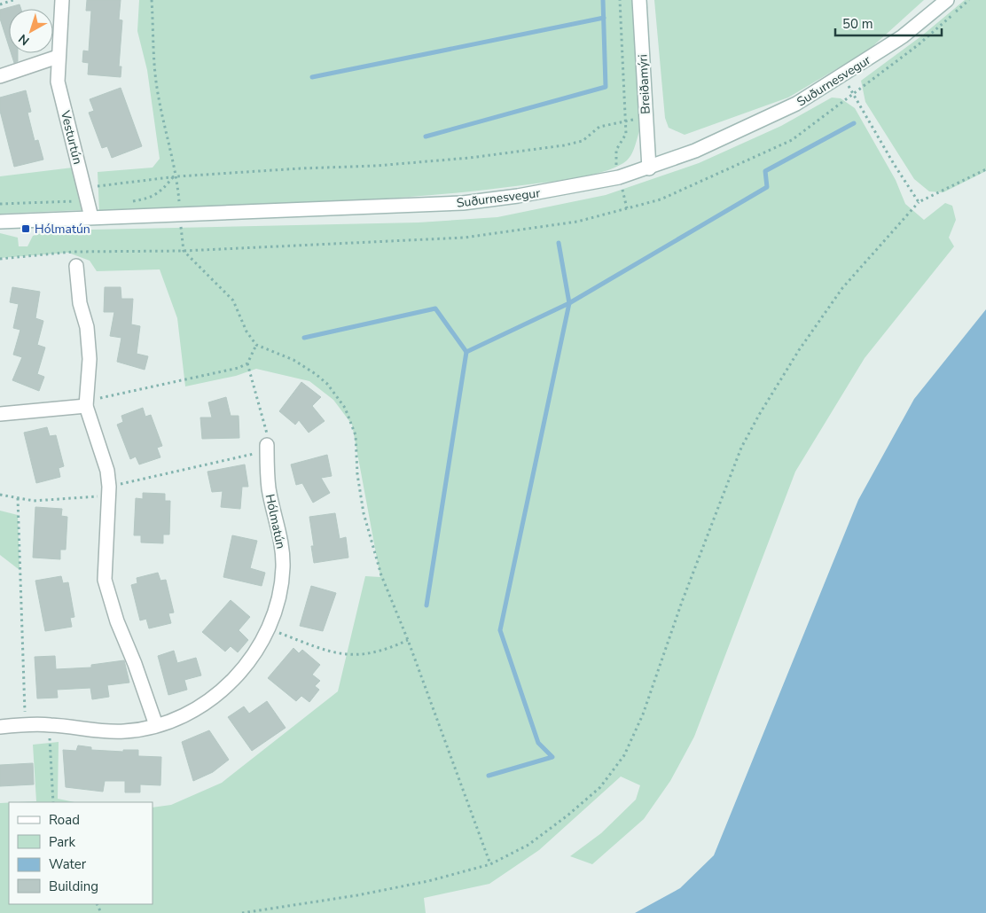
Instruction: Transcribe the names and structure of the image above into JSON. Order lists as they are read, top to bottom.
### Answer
{
  "streets": {
    "street": [
      "Suðurnesvegur",
      "Breiðamýri",
      "Vesturtún",
      "Hólmatún"
    ]
  },
  "crossings": [
    ["Suðurnesvegur", "Breiðamýri"],
    ["Suðurnesvegur", "Vesturtún"]
  ],
  "places": {
    "transit": ["Hólmatún"]
  },
  "legend": [
    "Road",
    "Park",
    "Water",
    "Building"
  ],
  "scale_bar": "50 m",
  "north": "bottom left"
}
